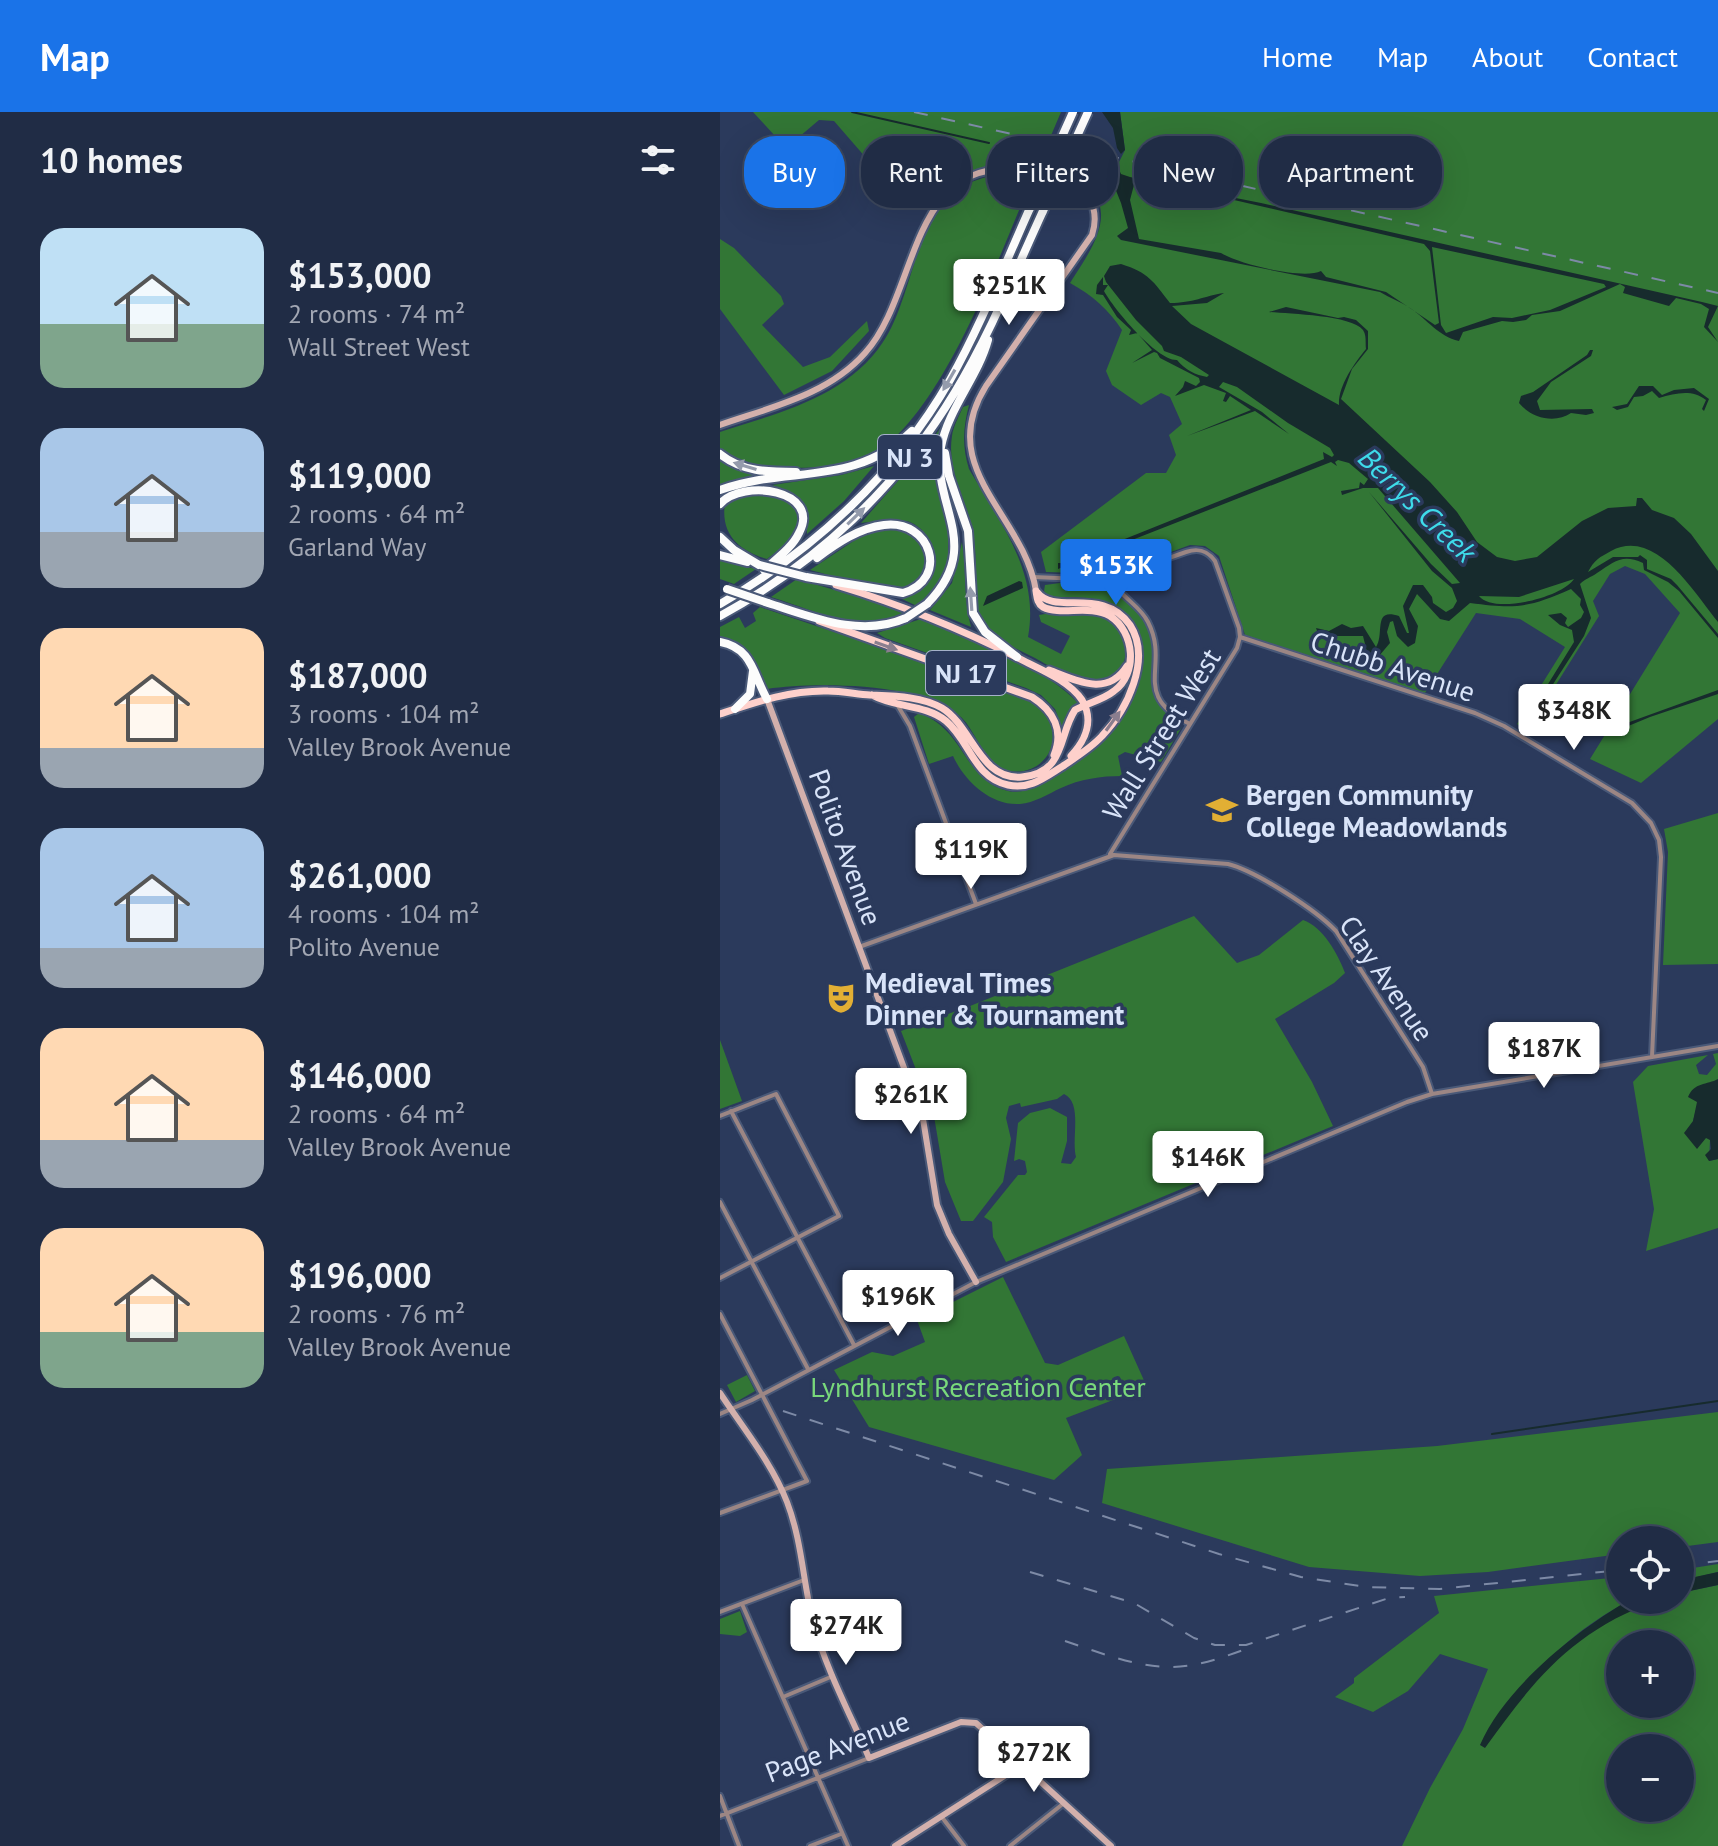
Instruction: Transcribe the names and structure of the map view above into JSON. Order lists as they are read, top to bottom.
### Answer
{
  "streets": {
    "highway": ["NJ 3", "NJ 17"],
    "street": [
      "Chubb Avenue",
      "Wall Street West",
      "Polito Avenue",
      "Clay Avenue",
      "Page Avenue"
    ]
  },
  "crossings": [
    ["Chubb Avenue", "Wall Street West"],
    ["NJ 17", "Polito Avenue"],
    ["Wall Street West", "Polito Avenue"],
    ["Wall Street West", "Clay Avenue"]
  ],
  "water": ["Berrys Creek"],
  "parks": ["Lyndhurst Recreation Center"],
  "places": {
    "school or university": ["Bergen Community College Meadowlands"],
    "theatre": ["Medieval Times Dinner & Tournament"]
  },
  "page": {
    "header": "Map",
    "nav": [
      "Home",
      "Map",
      "About",
      "Contact"
    ],
    "heading": "10 homes",
    "chip": [
      "Buy",
      "Rent",
      "Filters",
      "New",
      "Apartment"
    ],
    "list": [
      {
        "name": "$153,000",
        "note": "2 rooms · 74 m² · Wall Street West"
      },
      {
        "name": "$119,000",
        "note": "2 rooms · 64 m² · Garland Way"
      },
      {
        "name": "$187,000",
        "note": "3 rooms · 104 m² · Valley Brook Avenue"
      },
      {
        "name": "$261,000",
        "note": "4 rooms · 104 m² · Polito Avenue"
      },
      {
        "name": "$146,000",
        "note": "2 rooms · 64 m² · Valley Brook Avenue"
      },
      {
        "name": "$196,000",
        "note": "2 rooms · 76 m² · Valley Brook Avenue"
      }
    ],
    "price": [
      "$251K",
      "$153K",
      "$348K",
      "$119K",
      "$187K",
      "$261K",
      "$146K",
      "$196K",
      "$274K",
      "$272K"
    ],
    "map_buttons": ["+", "−"]
  }
}
